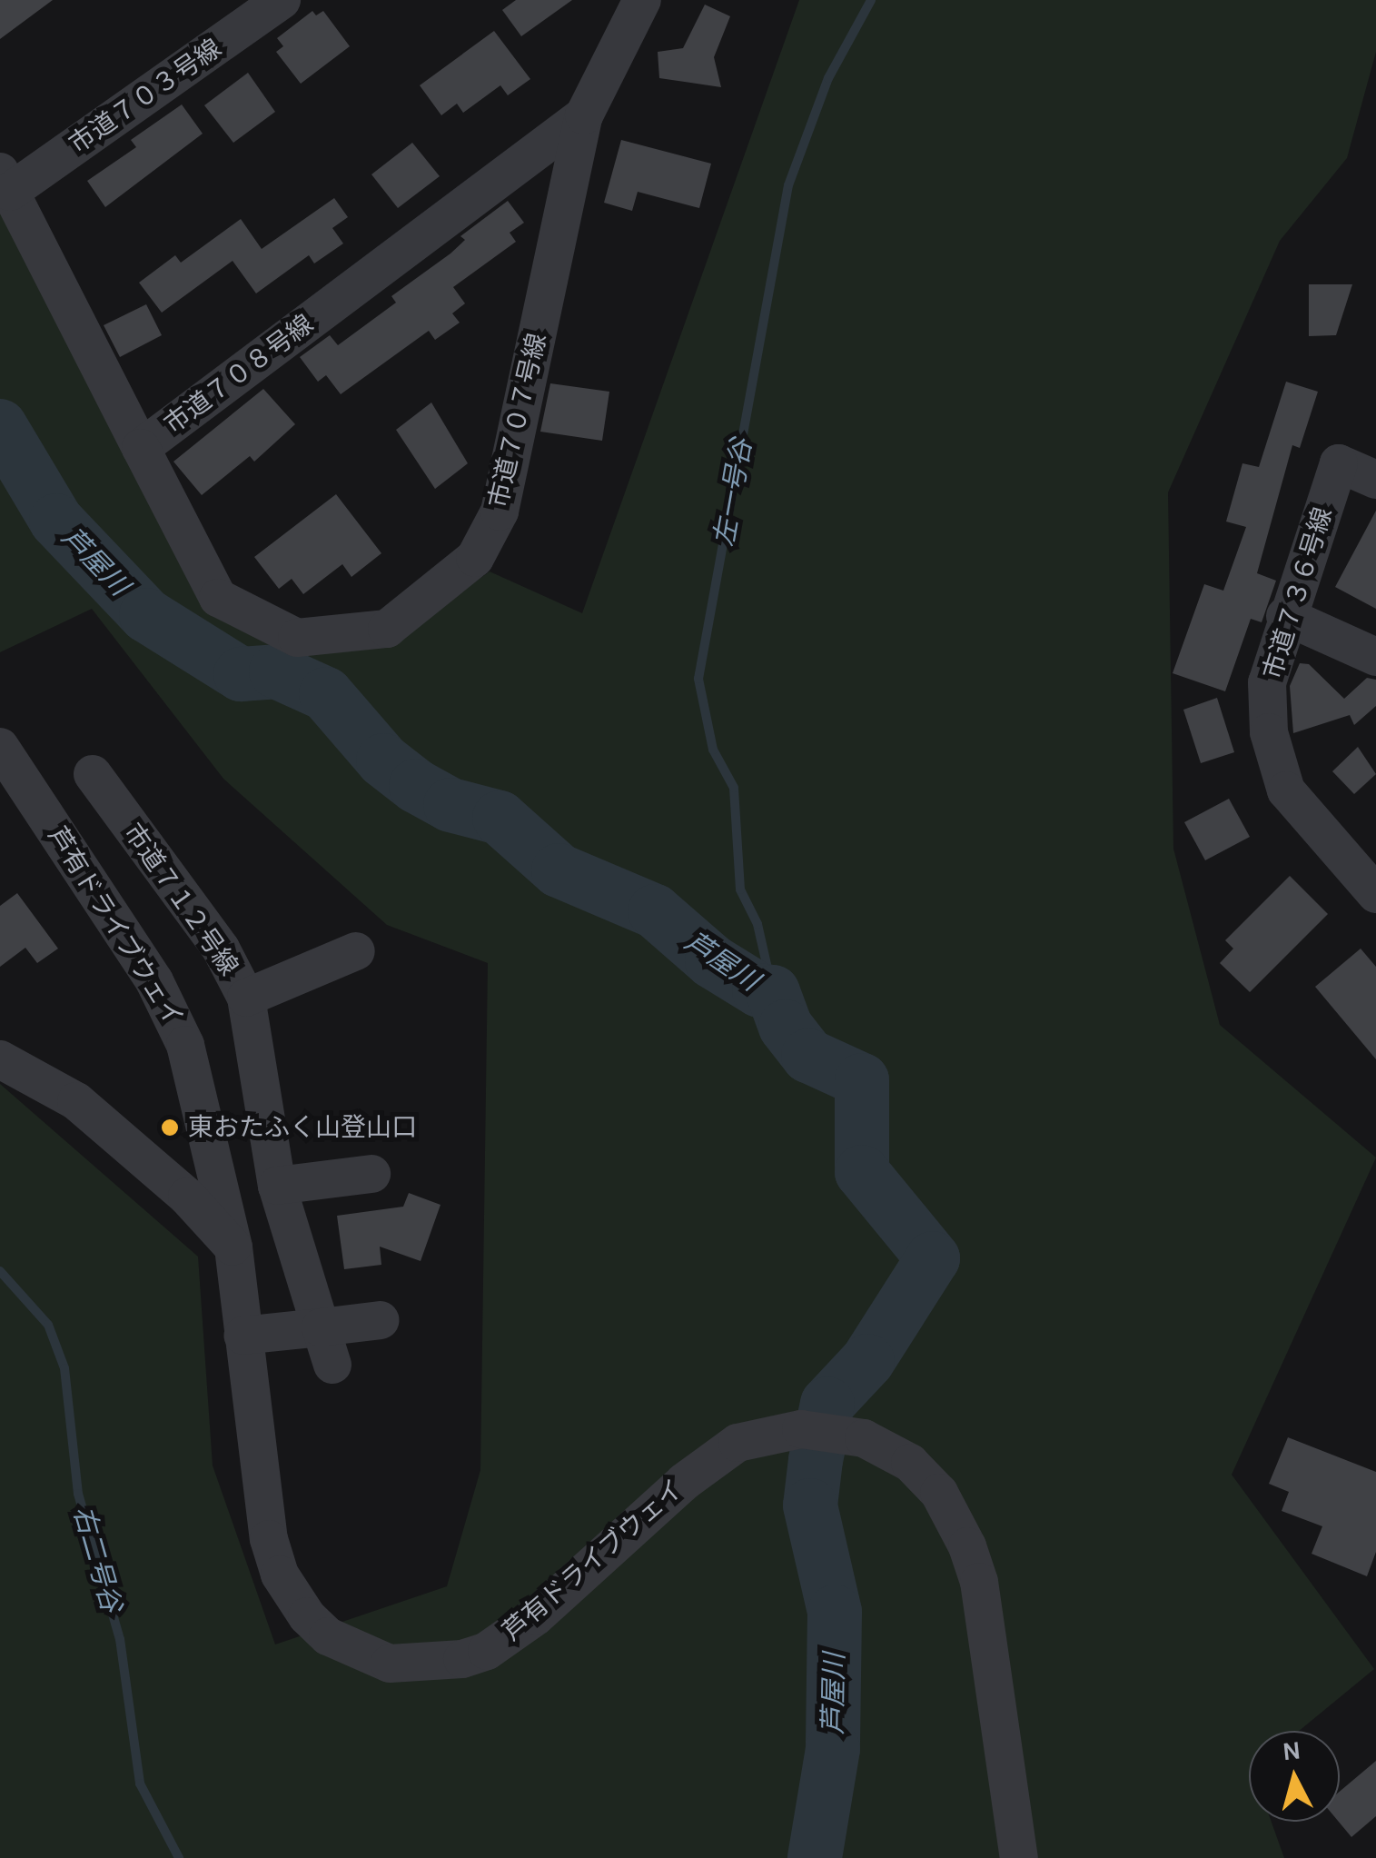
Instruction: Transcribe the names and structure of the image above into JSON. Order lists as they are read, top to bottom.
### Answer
{
  "streets": {
    "street": [
      "市道７０３号線",
      "市道７０８号線",
      "市道７０７号線",
      "市道７３６号線",
      "市道７１２号線",
      "芦有ドライブウェイ"
    ]
  },
  "crossings": [
    ["市道７０３号線", "市道７０８号線"],
    ["市道７０８号線", "市道７０７号線"]
  ],
  "water": ["左一号谷", "芦屋川", "右二号谷"],
  "places": ["東おたふく山登山口"],
  "north": "top"
}
